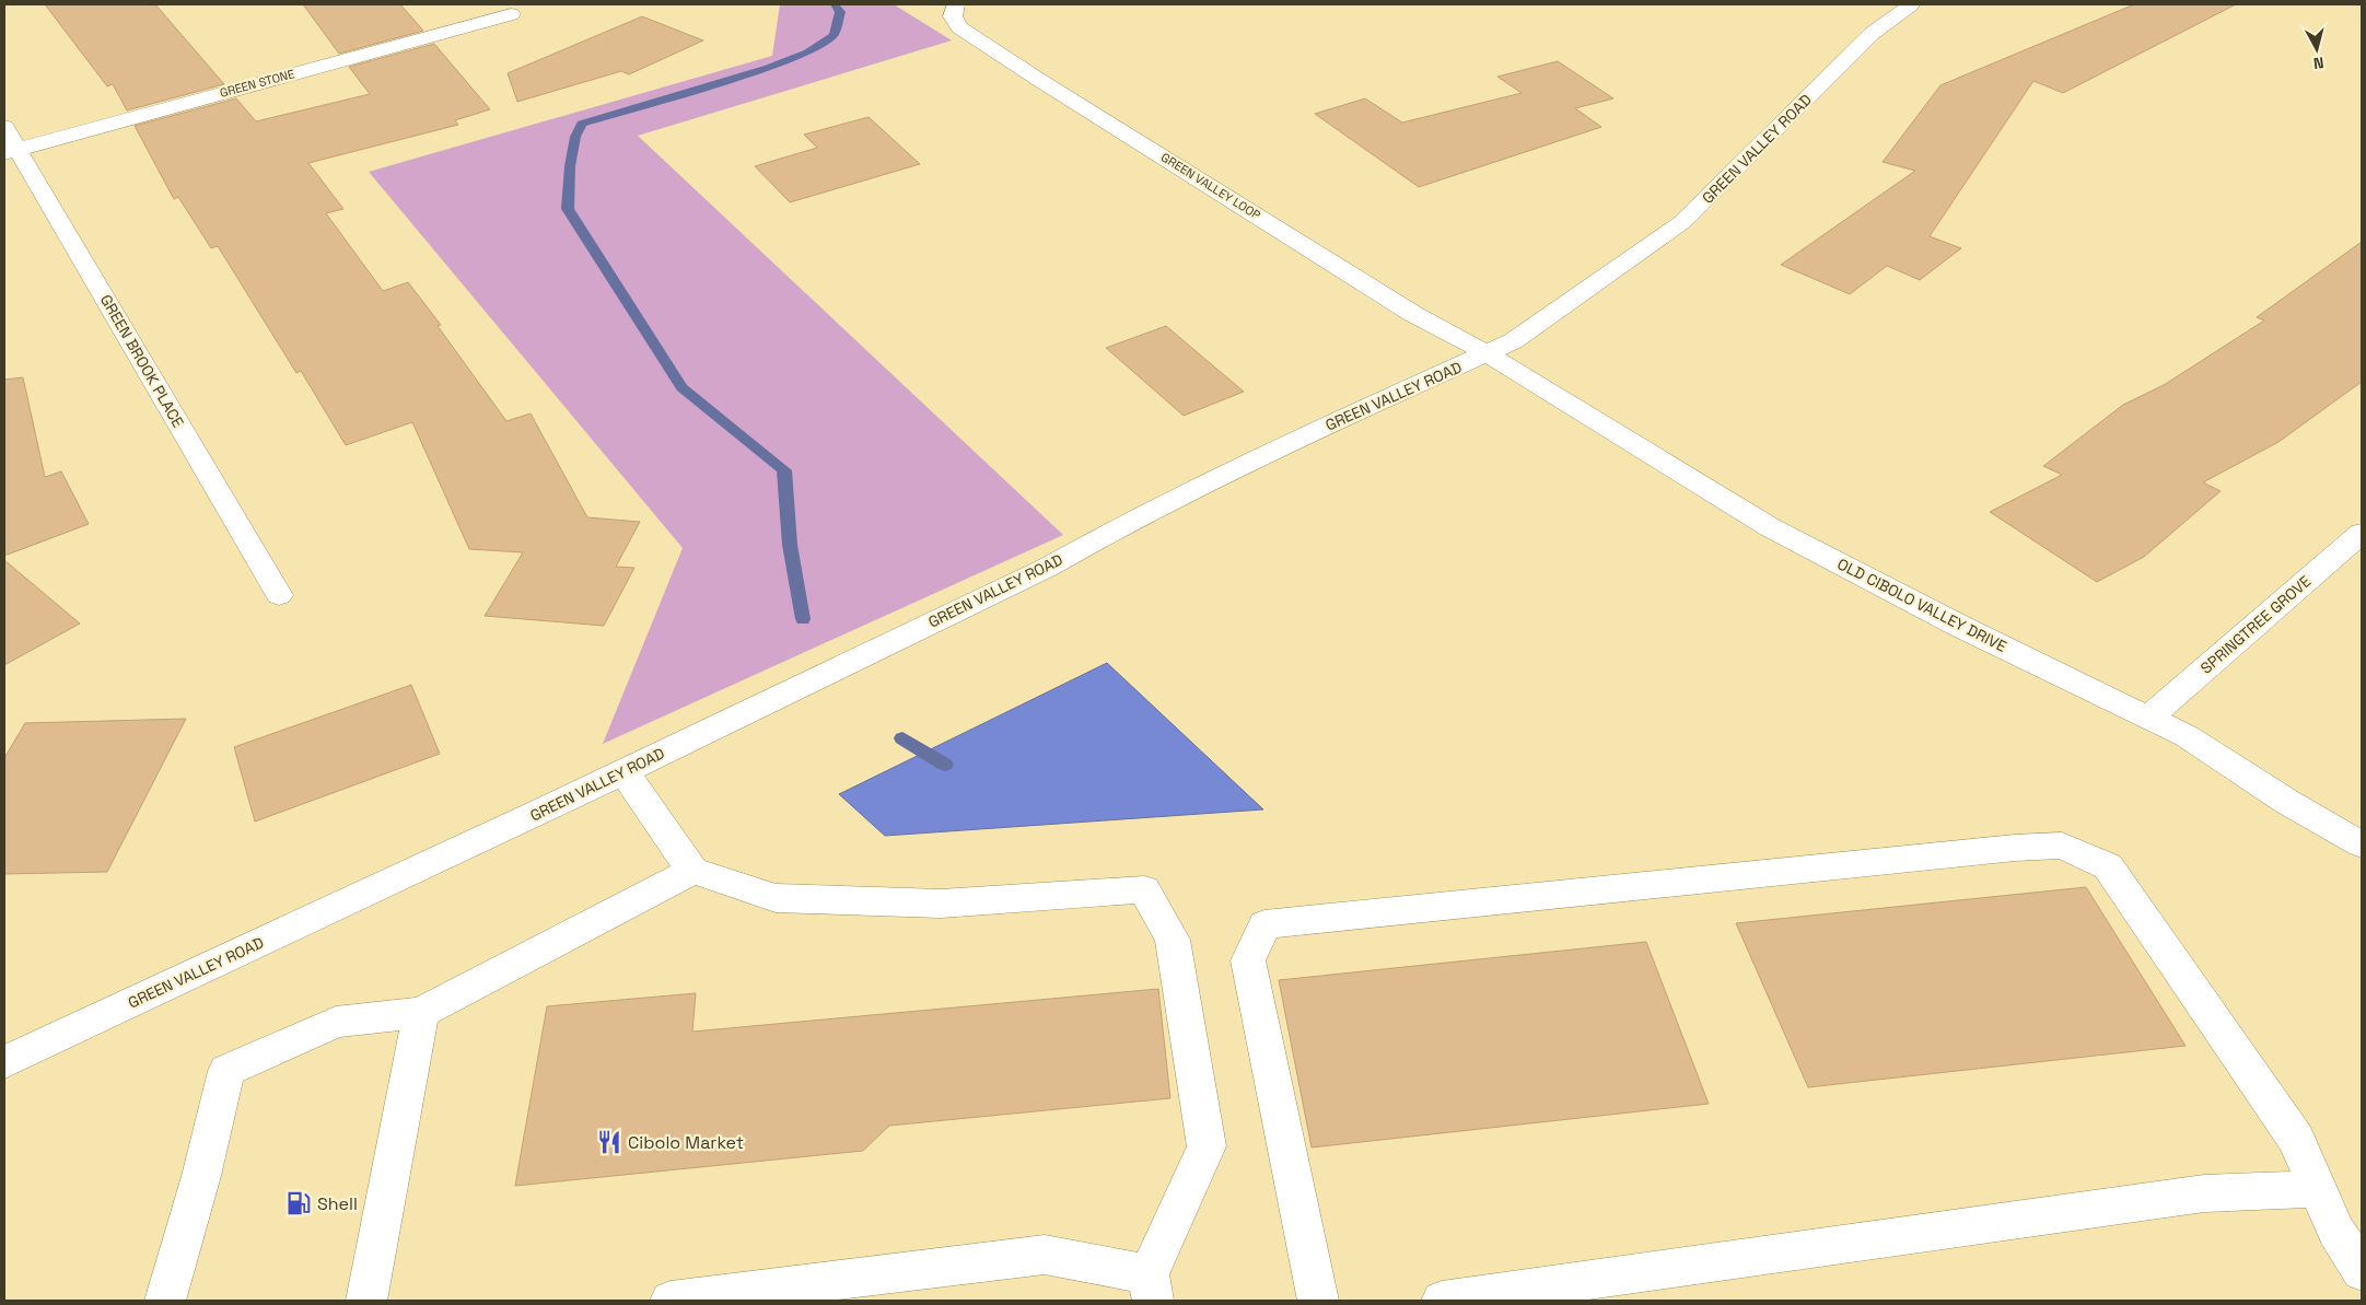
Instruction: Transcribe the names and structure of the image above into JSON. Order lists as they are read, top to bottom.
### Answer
{
  "streets": {
    "street": [
      "GREEN STONE",
      "GREEN VALLEY ROAD",
      "GREEN VALLEY LOOP",
      "GREEN BROOK PLACE",
      "OLD CIBOLO VALLEY DRIVE",
      "SPRINGTREE GROVE"
    ]
  },
  "crossings": [
    ["GREEN STONE", "GREEN BROOK PLACE"],
    ["GREEN VALLEY ROAD", "GREEN VALLEY LOOP"],
    ["GREEN VALLEY ROAD", "OLD CIBOLO VALLEY DRIVE"],
    ["GREEN VALLEY LOOP", "OLD CIBOLO VALLEY DRIVE"],
    ["OLD CIBOLO VALLEY DRIVE", "SPRINGTREE GROVE"]
  ],
  "places": {
    "restaurant": ["Cibolo Market"],
    "fuel station": ["Shell"]
  },
  "north": "bottom"
}
